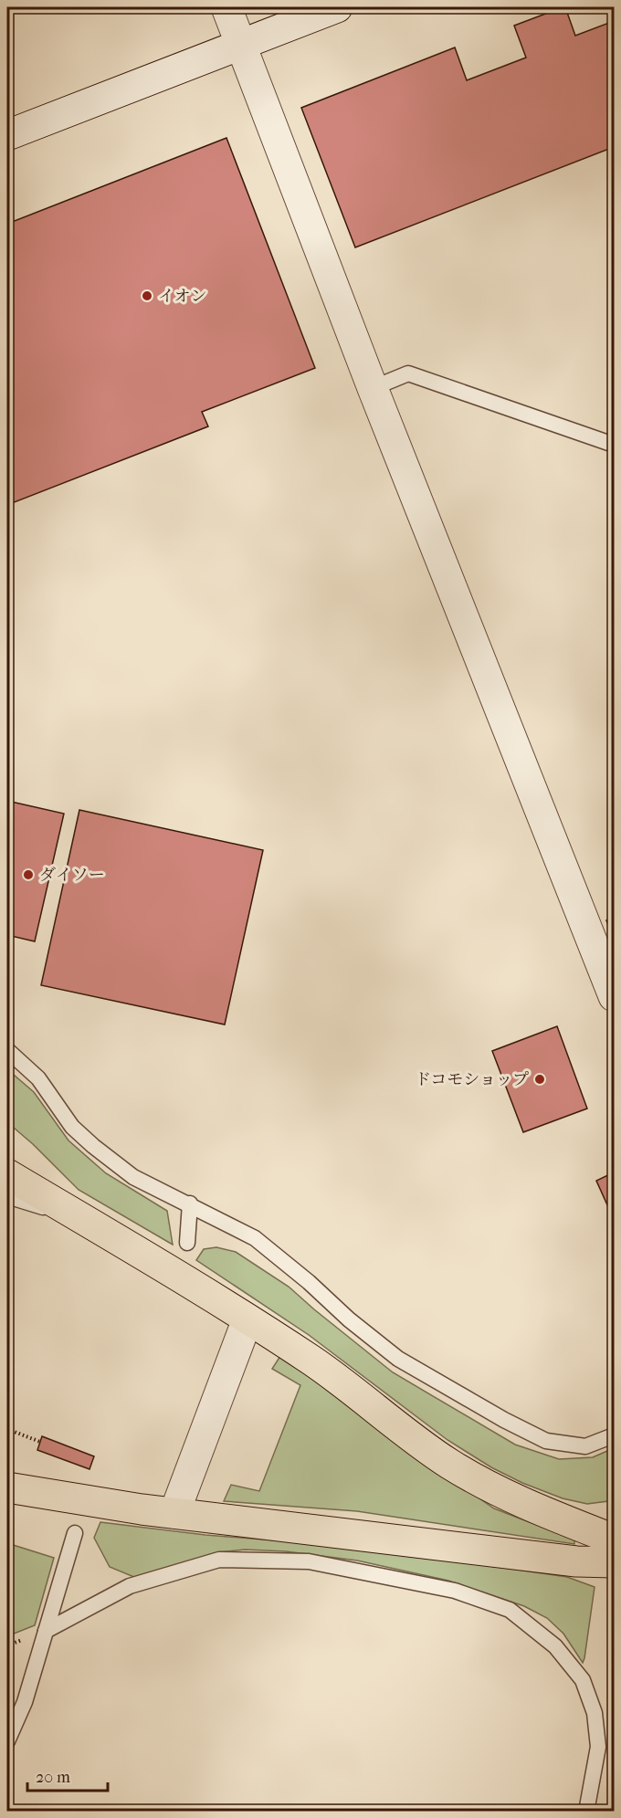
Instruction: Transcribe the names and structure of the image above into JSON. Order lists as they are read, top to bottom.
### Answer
{
  "places": ["イオン", "ダイソー", "ドコモショップ"],
  "scale_bar": "20 m"
}
